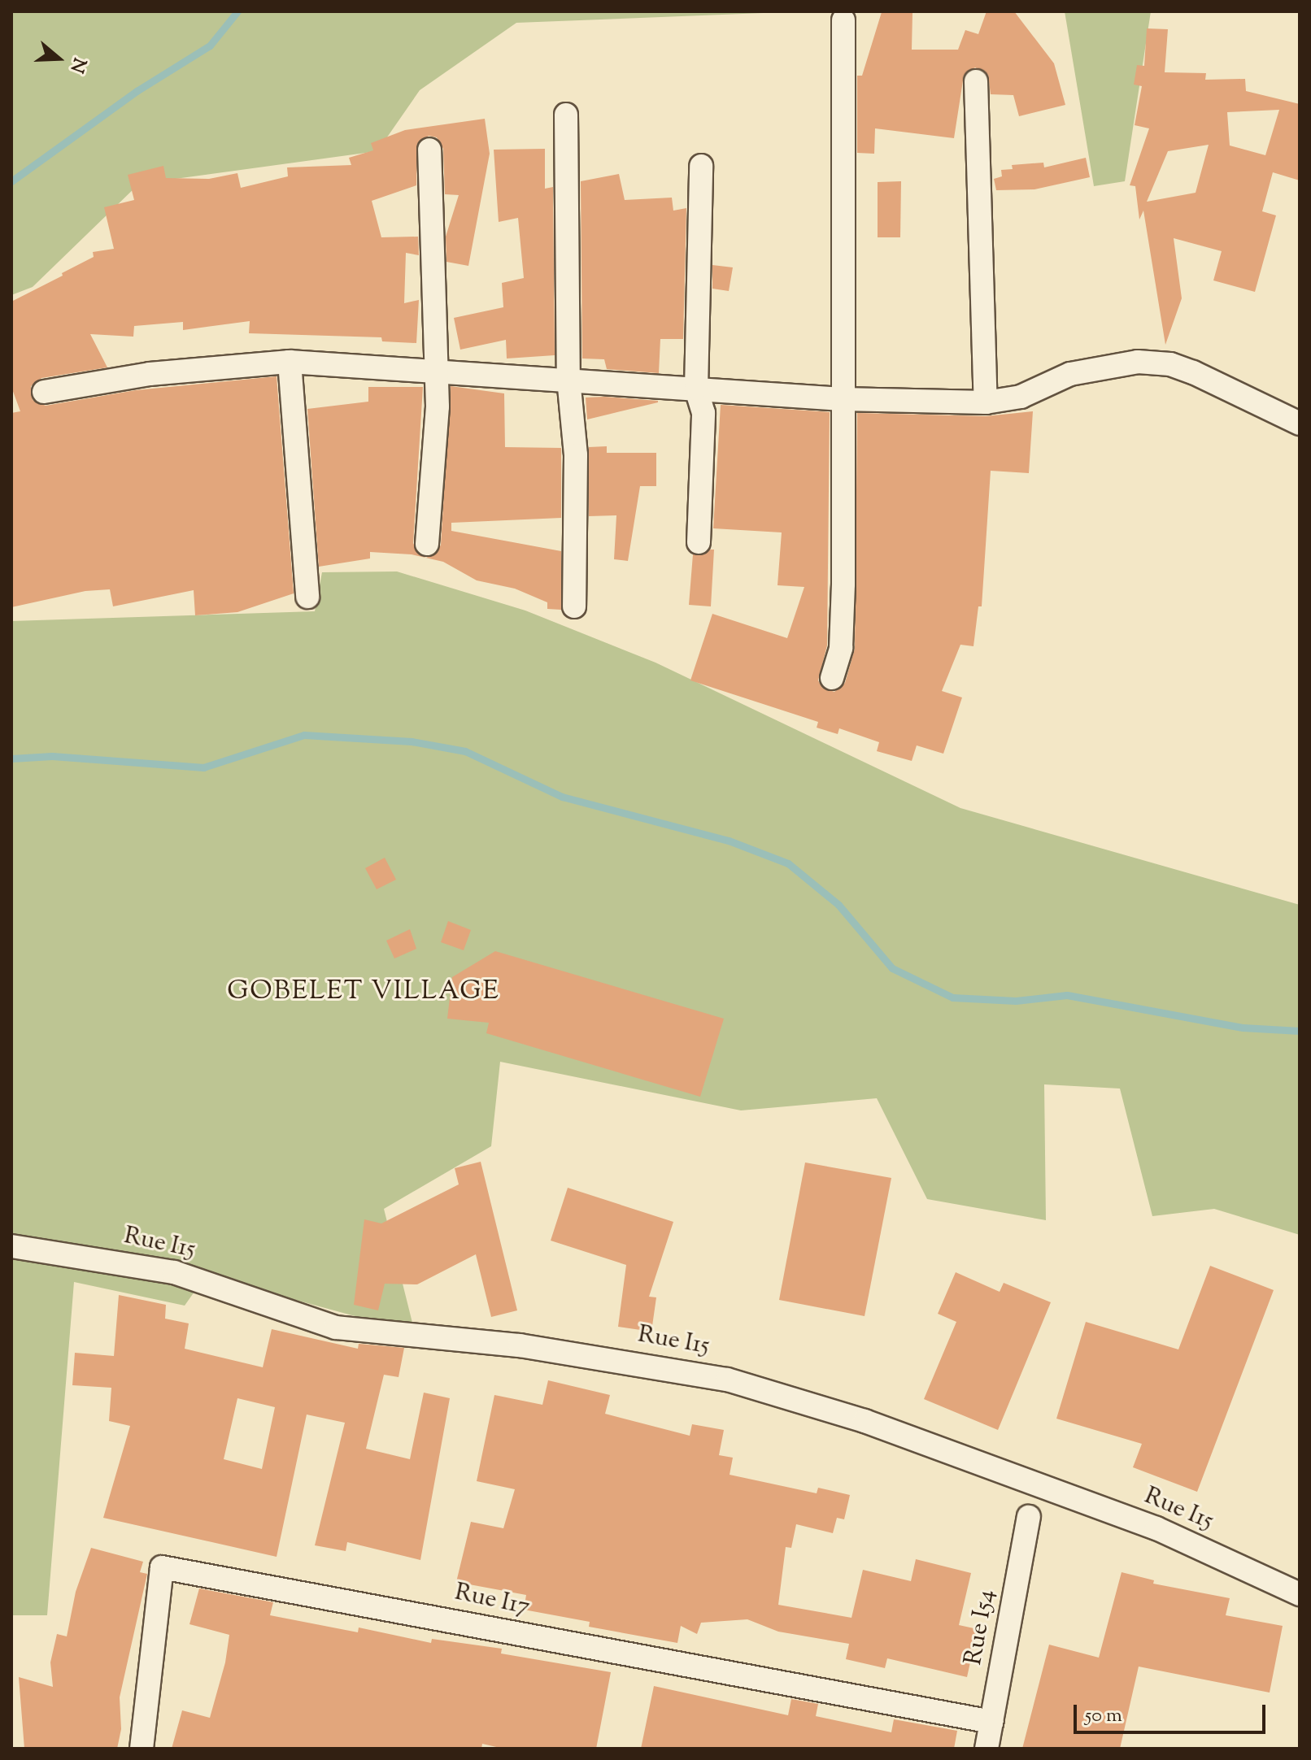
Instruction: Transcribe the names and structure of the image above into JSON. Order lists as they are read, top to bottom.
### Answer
{
  "streets": {
    "street": ["Rue I15", "Rue I17", "Rue I54"]
  },
  "crossings": [
    ["Rue I17", "Rue I54"]
  ],
  "districts": ["GOBELET VILLAGE"],
  "scale_bar": "50 m",
  "north": "right"
}
